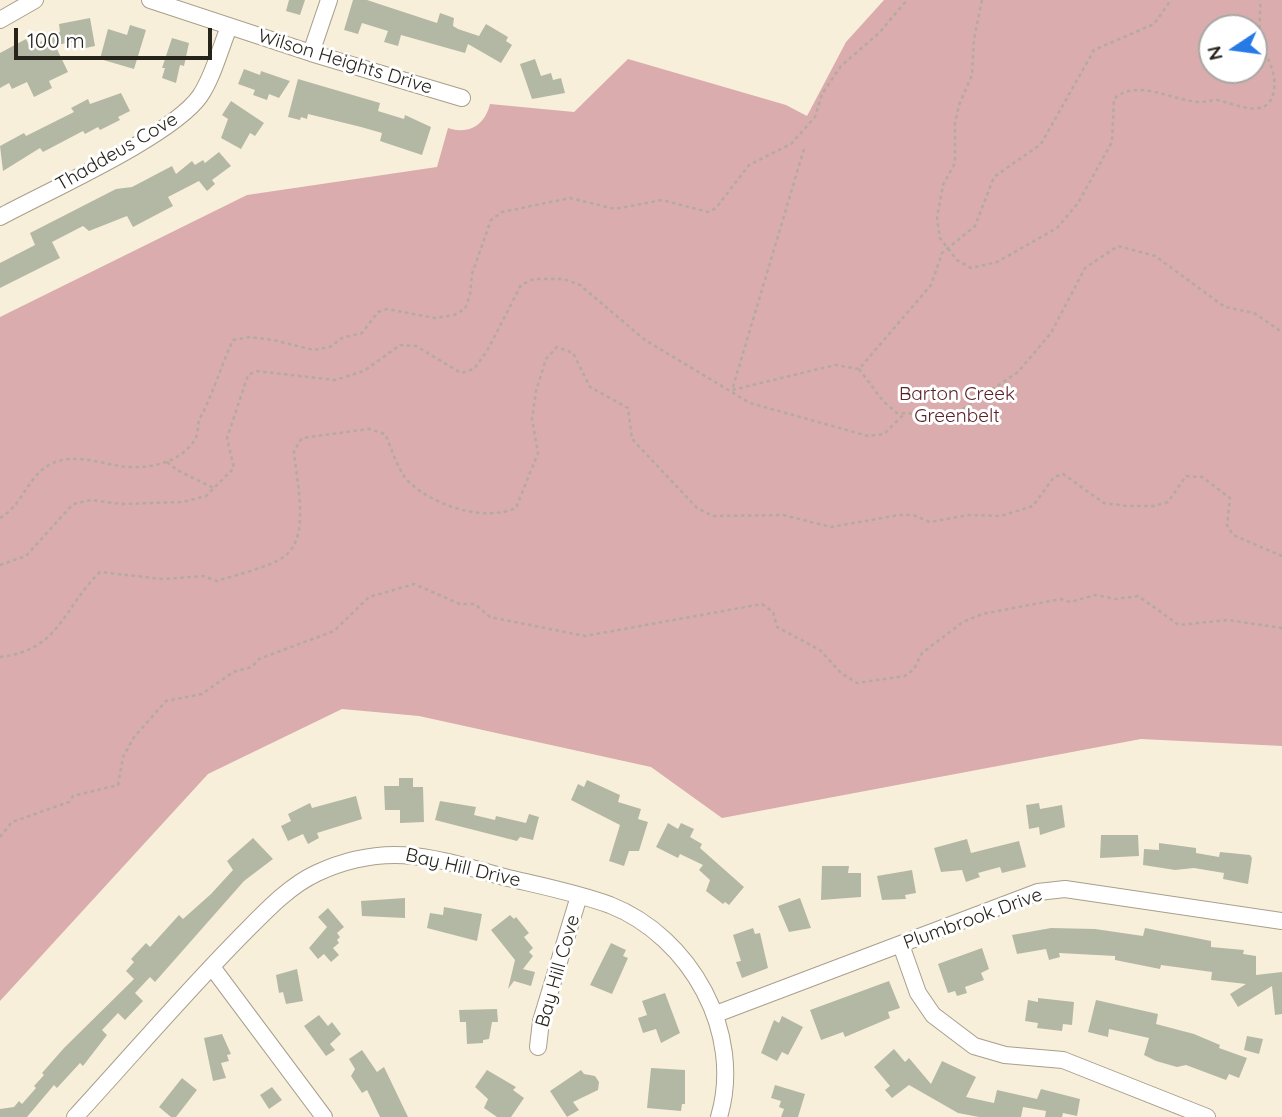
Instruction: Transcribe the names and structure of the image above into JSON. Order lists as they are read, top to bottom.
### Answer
{
  "streets": {
    "street": [
      "Wilson Heights Drive",
      "Thaddeus Cove",
      "Bay Hill Drive",
      "Plumbrook Drive",
      "Bay Hill Cove"
    ]
  },
  "crossings": [
    ["Wilson Heights Drive", "Thaddeus Cove"],
    ["Bay Hill Drive", "Plumbrook Drive"],
    ["Bay Hill Drive", "Bay Hill Cove"]
  ],
  "parks": ["Barton Creek Greenbelt"],
  "scale_bar": "100 m",
  "north": "left"
}
